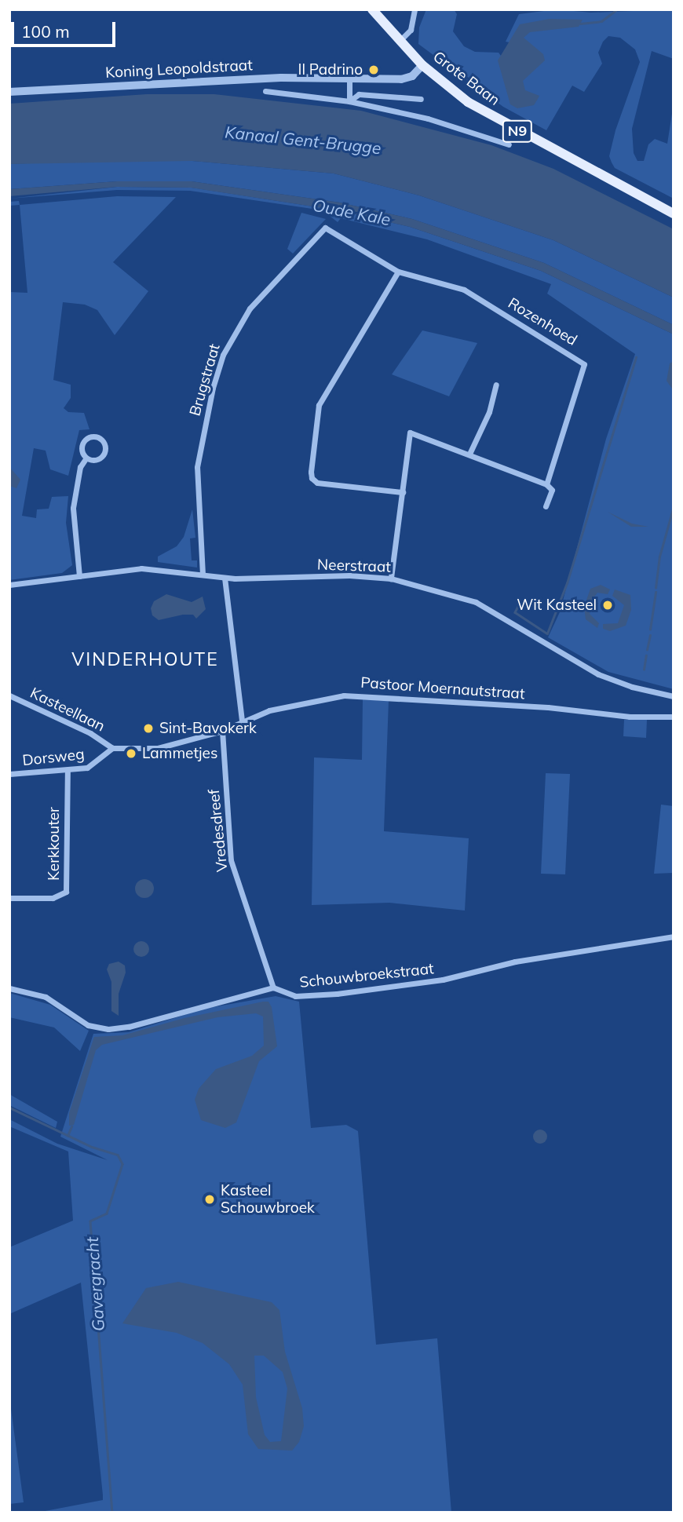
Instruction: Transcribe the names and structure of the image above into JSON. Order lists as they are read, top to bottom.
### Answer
{
  "streets": {
    "main road": ["Grote Baan", "N9"],
    "street": [
      "Koning Leopoldstraat",
      "Rozenhoed",
      "Brugstraat",
      "Neerstraat",
      "Pastoor Moernautstraat",
      "Kasteellaan",
      "Dorsweg",
      "Vredesdreef",
      "Kerkkouter",
      "Schouwbroekstraat"
    ]
  },
  "crossings": [
    ["Koning Leopoldstraat", "Grote Baan"],
    ["Rozenhoed", "Brugstraat"],
    ["Brugstraat", "Neerstraat"],
    ["Pastoor Moernautstraat", "Vredesdreef"],
    ["Kasteellaan", "Dorsweg"],
    ["Dorsweg", "Kerkkouter"],
    ["Vredesdreef", "Schouwbroekstraat"]
  ],
  "districts": ["VINDERHOUTE"],
  "water": ["Kanaal Gent-Brugge", "Oude Kale", "Gavergracht"],
  "places": [
    "Il Padrino",
    "Wit Kasteel",
    "Sint-Bavokerk",
    "Lammetjes",
    "Kasteel Schouwbroek"
  ],
  "scale_bar": "100 m"
}
